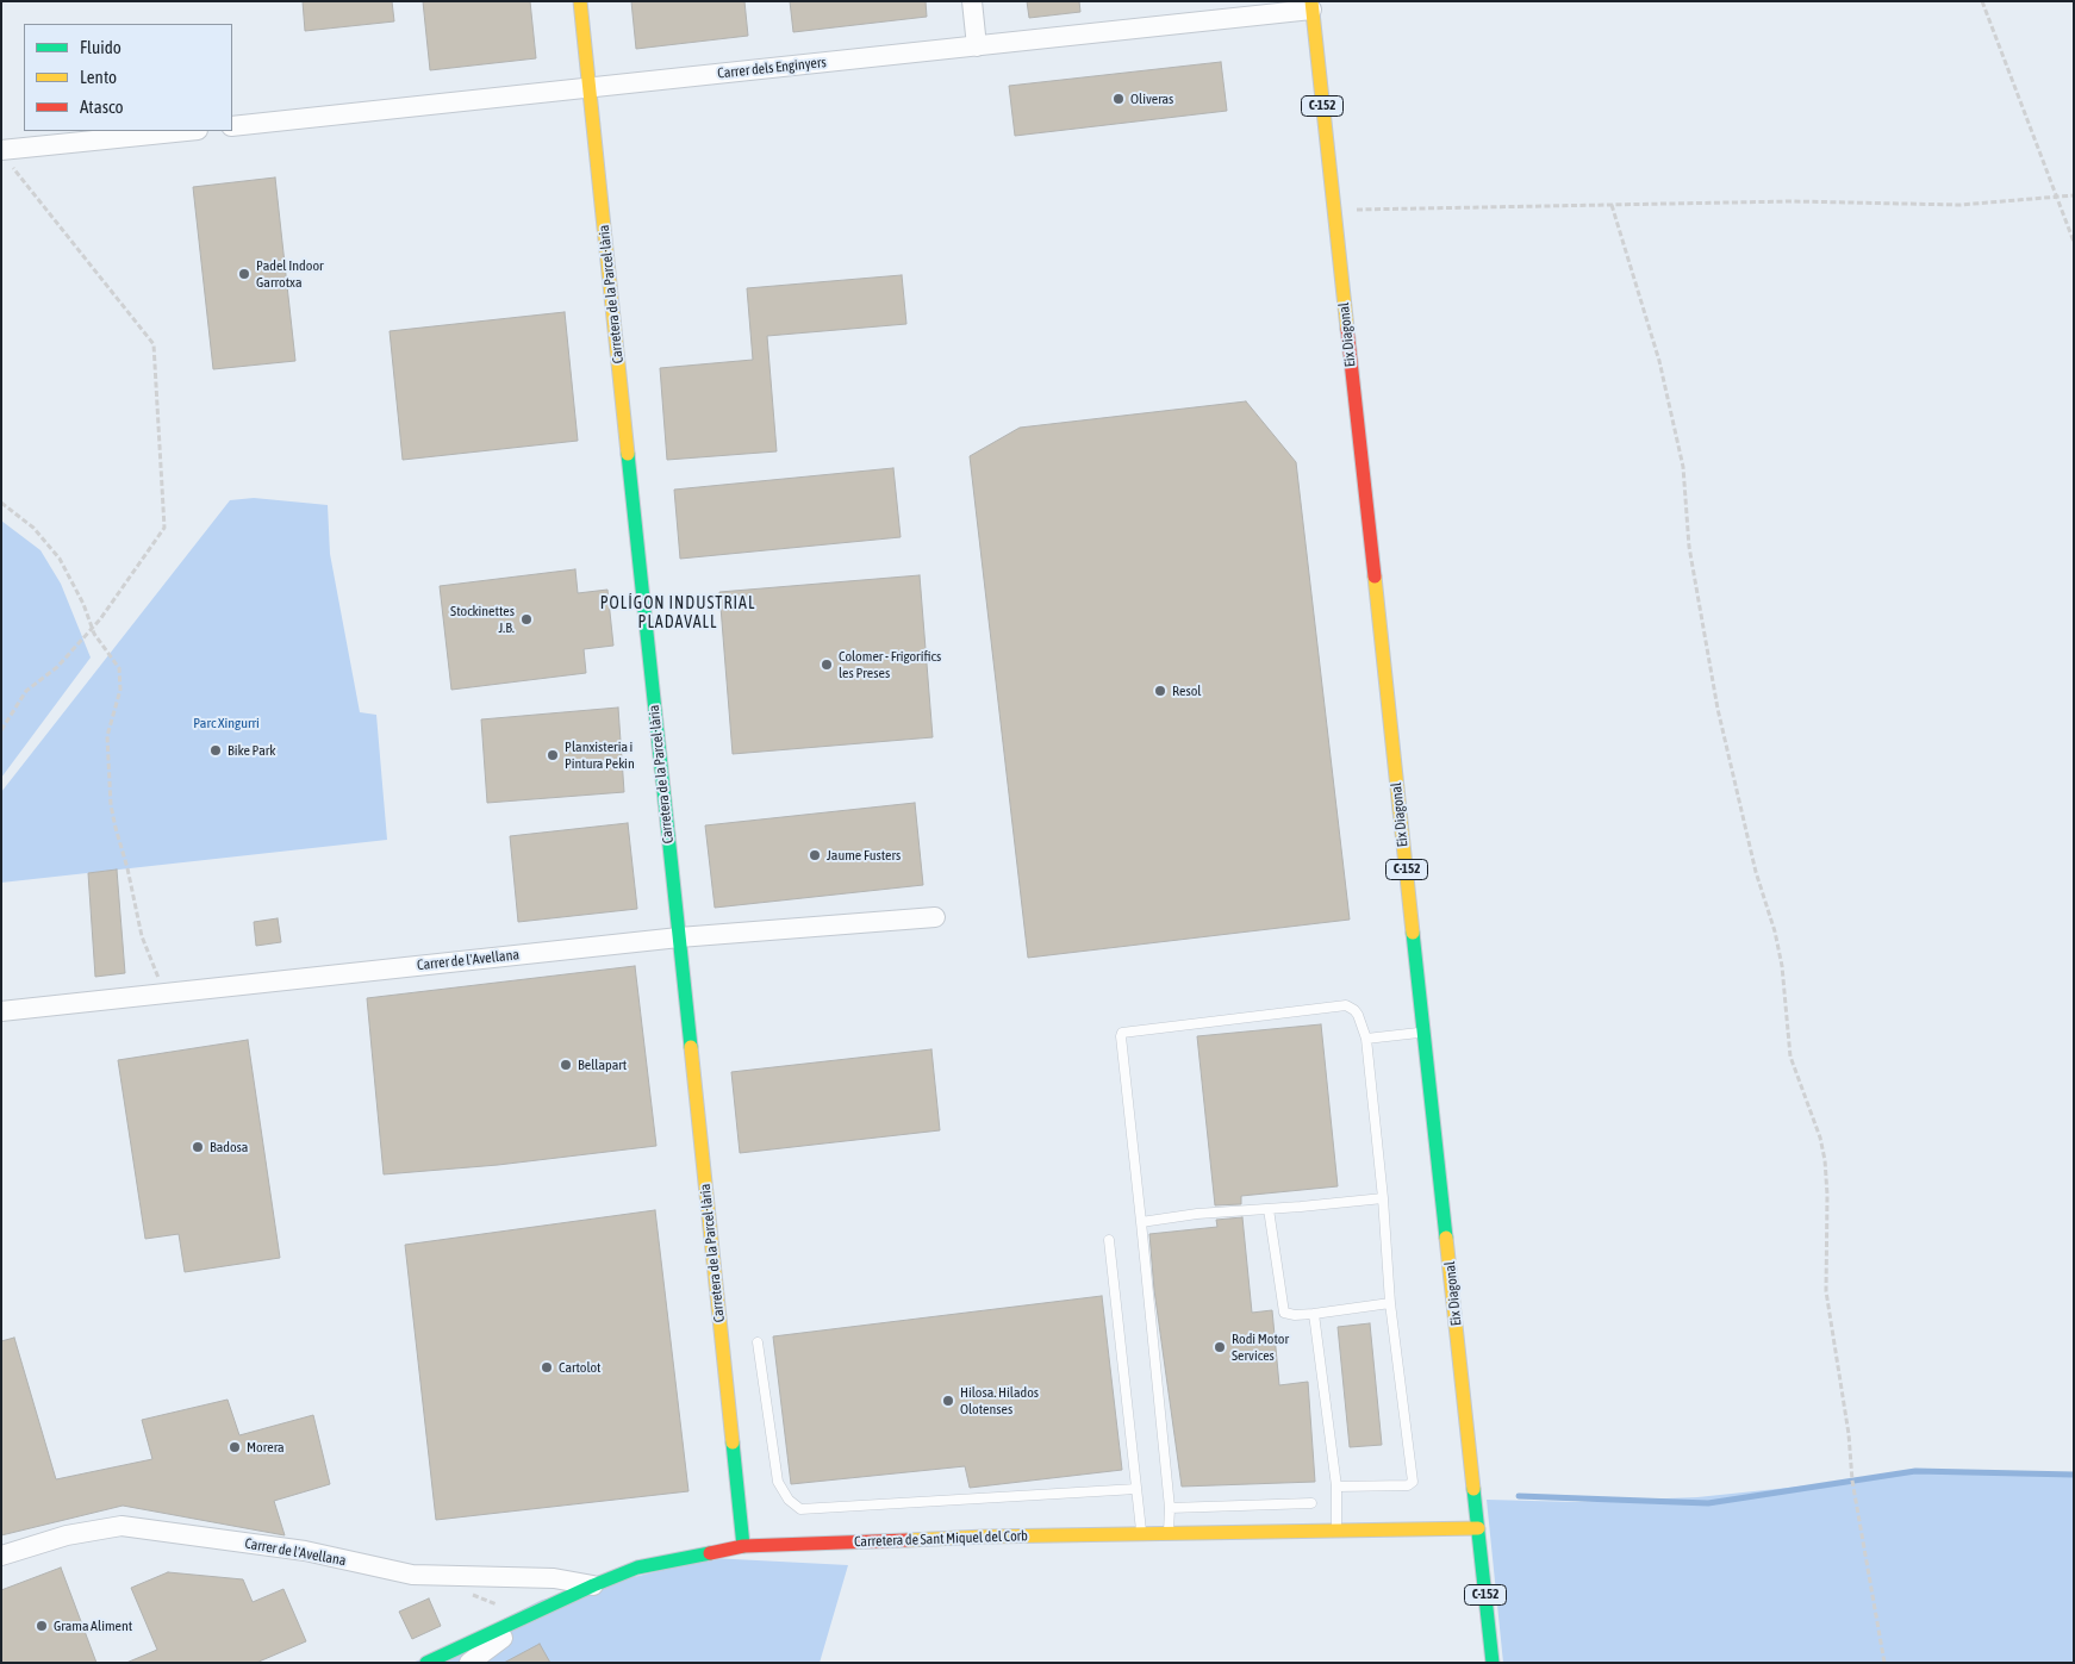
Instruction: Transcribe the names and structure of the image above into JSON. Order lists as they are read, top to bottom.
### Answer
{
  "streets": {
    "street": [
      "Carrer dels Enginyers",
      "C-152",
      "Carretera de la Parcel·lària",
      "Eix Diagonal",
      "Carrer de l'Avellana",
      "Carretera de Sant Miquel del Corb"
    ]
  },
  "crossings": [
    ["Carrer dels Enginyers", "Carretera de la Parcel·lària"],
    ["Carrer dels Enginyers", "Eix Diagonal"],
    ["Carretera de la Parcel·lària", "Carrer de l'Avellana"],
    ["Carretera de la Parcel·lària", "Carretera de Sant Miquel del Corb"],
    ["Eix Diagonal", "Carretera de Sant Miquel del Corb"],
    ["Carrer de l'Avellana", "Carretera de Sant Miquel del Corb"]
  ],
  "districts": ["POLÍGON INDUSTRIAL PLADAVALL"],
  "parks": ["Parc Xingurri"],
  "places": [
    "Oliveras",
    "Padel Indoor Garrotxa",
    "Stockinettes J.B.",
    "Colomer - Frigorífics les Preses",
    "Resol",
    "Bike Park",
    "Planxisteria i Pintura Pekin",
    "Jaume Fusters",
    "Bellapart",
    "Badosa",
    "Rodi Motor Services",
    "Cartolot",
    "Hilosa. Hilados Olotenses",
    "Morera",
    "Grama Aliment"
  ],
  "legend": ["Fluido", "Lento", "Atasco"]
}
